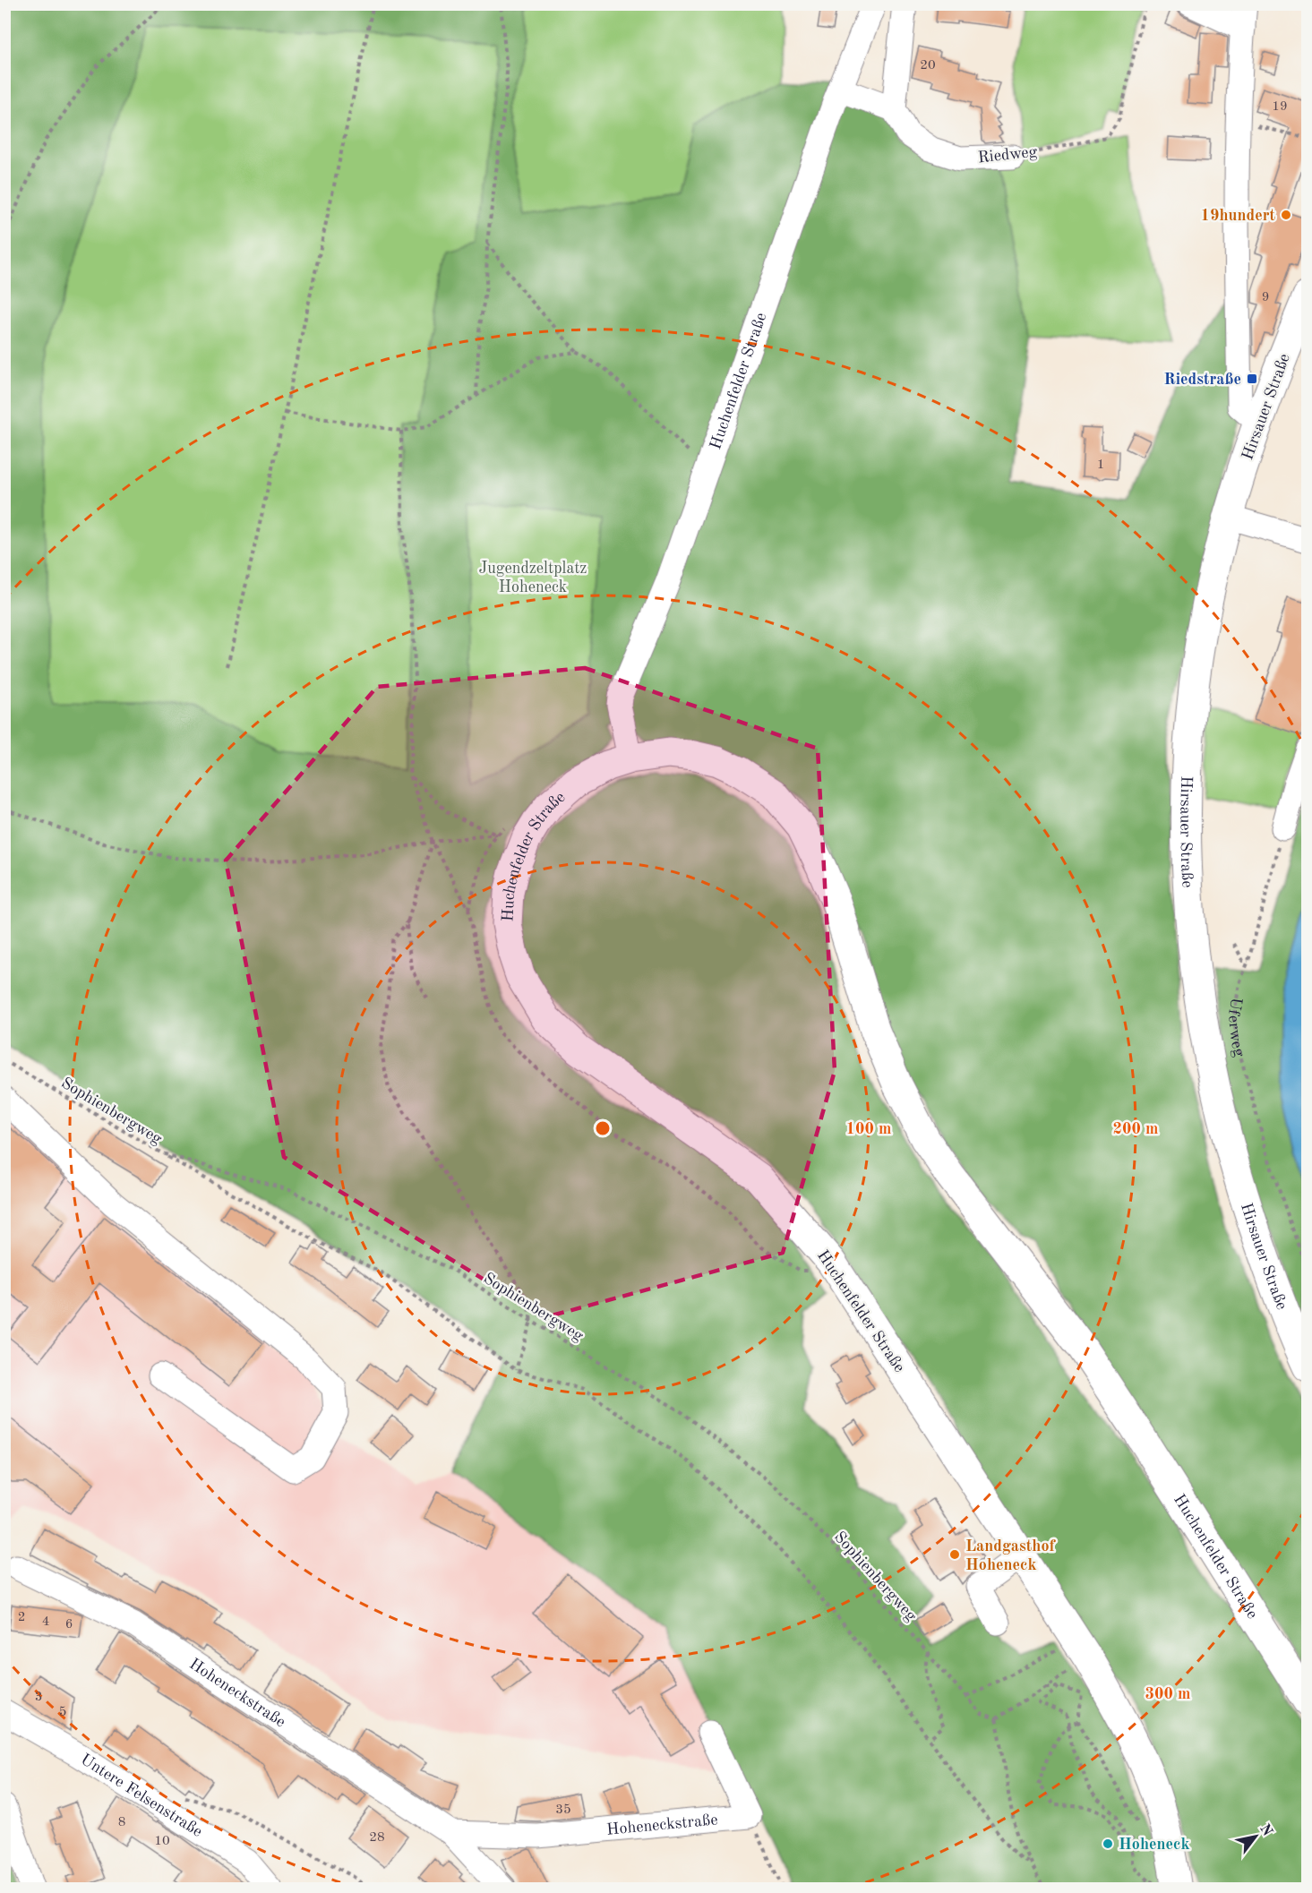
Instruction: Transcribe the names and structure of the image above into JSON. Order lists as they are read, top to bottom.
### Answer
{
  "streets": {
    "main road": ["Huchenfelder Straße", "Hirsauer Straße"],
    "street": ["Riedweg", "Hoheneckstraße", "Untere Felsenstraße"],
    "path": ["Uferweg", "Sophienbergweg"]
  },
  "parks": ["Jugendzeltplatz Hoheneck"],
  "places": {
    "other": ["19hundert", "Landgasthof Hoheneck", "Hoheneck"],
    "transit": ["Riedstraße"]
  },
  "house_numbers": [
    "20",
    "19",
    "9",
    "1",
    "2",
    "4",
    "6",
    "3",
    "5",
    "35",
    "8",
    "28",
    "10"
  ],
  "north": "top right",
  "rings": ["100 m", "200 m", "300 m"]
}
